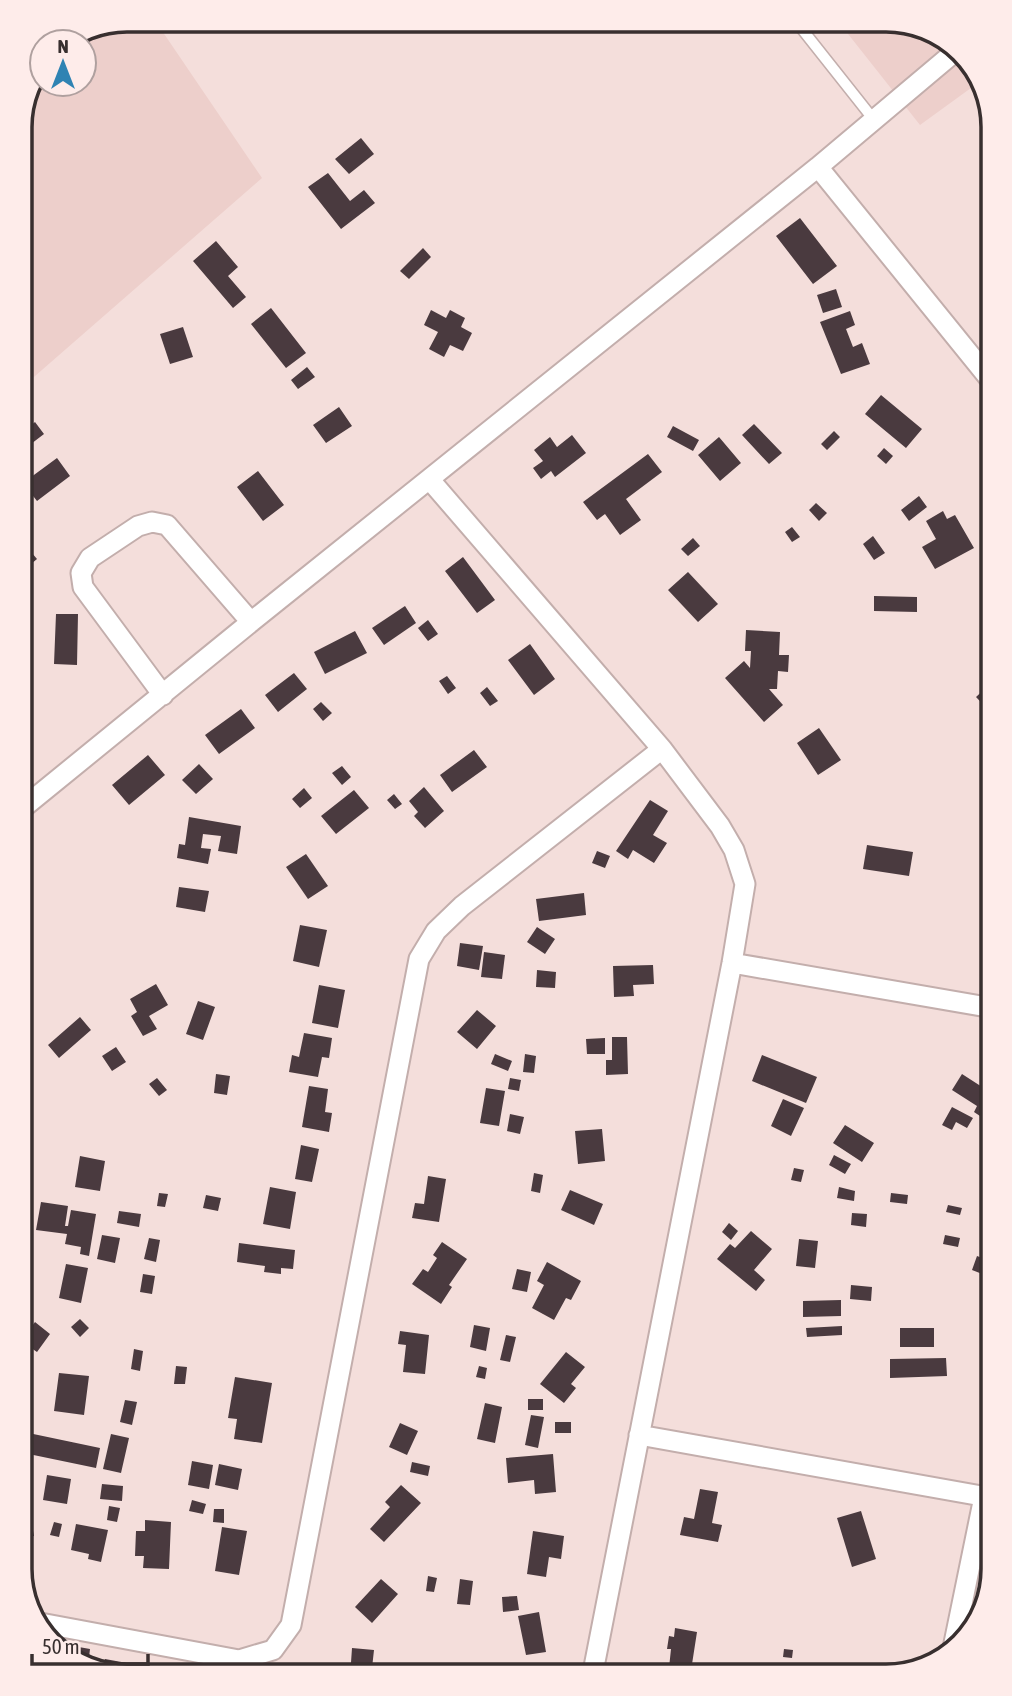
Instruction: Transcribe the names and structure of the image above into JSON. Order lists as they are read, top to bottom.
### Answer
{
  "scale_bar": "50 m",
  "north": "top"
}
